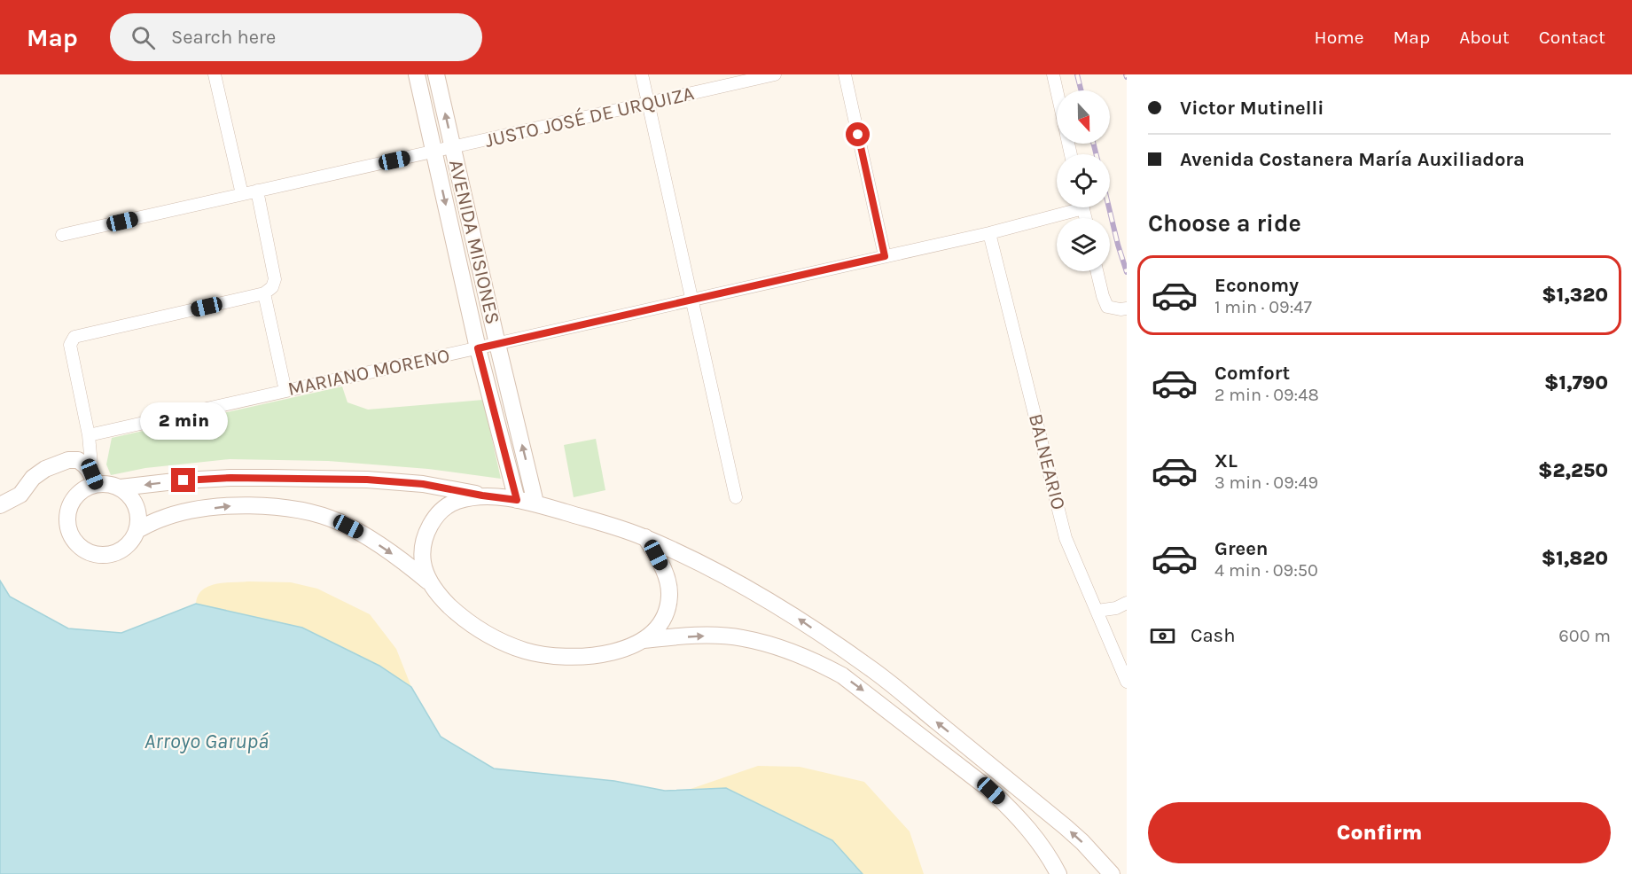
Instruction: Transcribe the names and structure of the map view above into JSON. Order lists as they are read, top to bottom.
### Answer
{
  "streets": {
    "main road": ["AVENIDA MISIONES"],
    "street": ["JUSTO JOSÉ DE URQUIZA", "MARIANO MORENO", "BALNEARIO"]
  },
  "crossings": [
    ["JUSTO JOSÉ DE URQUIZA", "AVENIDA MISIONES"],
    ["AVENIDA MISIONES", "MARIANO MORENO"],
    ["MARIANO MORENO", "BALNEARIO"]
  ],
  "water": ["Arroyo Garupá"],
  "north": "bottom",
  "page": {
    "header": "Map",
    "search": "Search here",
    "nav": [
      "Home",
      "Map",
      "About",
      "Contact"
    ],
    "banner": ["Victor Mutinelli", "Avenida Costanera María Auxiliadora"],
    "heading": "Choose a ride",
    "list": [
      {
        "name": "Economy",
        "note": "1 min · 09:47",
        "value": "$1,320"
      },
      {
        "name": "Comfort",
        "note": "2 min · 09:48",
        "value": "$1,790"
      },
      {
        "name": "XL",
        "note": "3 min · 09:49",
        "value": "$2,250"
      },
      {
        "name": "Green",
        "note": "4 min · 09:50",
        "value": "$1,820"
      }
    ],
    "bubble": "2 min",
    "pay": ["Cash", "600 m"],
    "buttons": "Confirm"
  }
}
